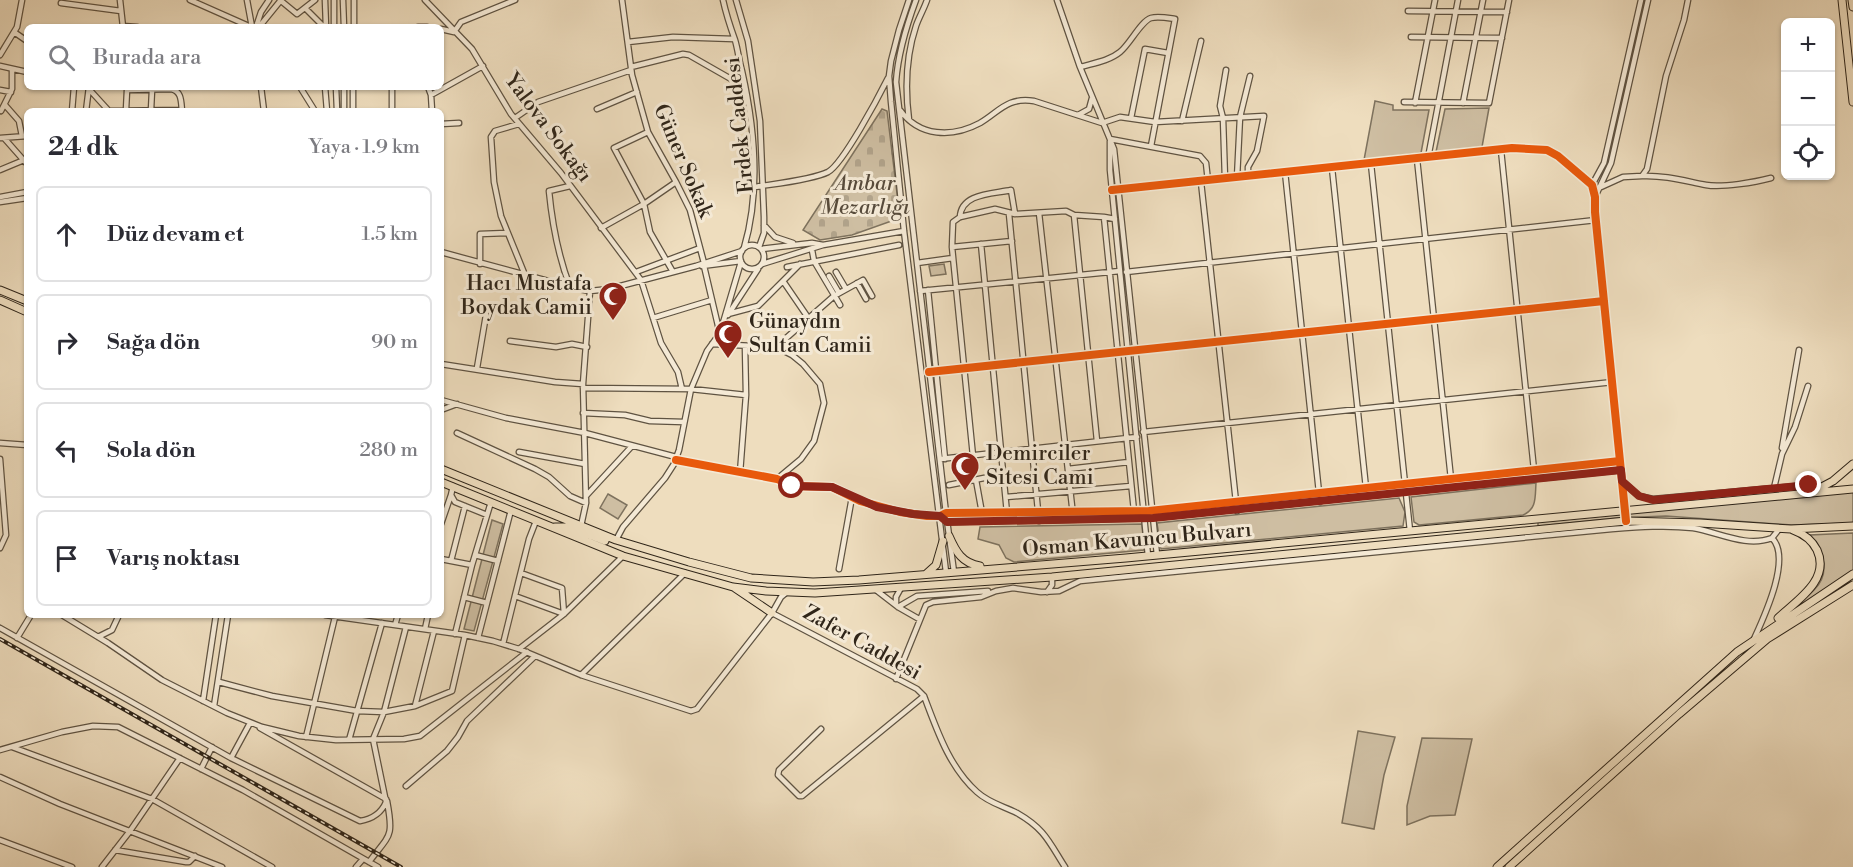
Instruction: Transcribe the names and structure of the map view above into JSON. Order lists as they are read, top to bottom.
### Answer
{
  "streets": {
    "highway": ["Osman Kavuncu Bulvarı"],
    "street": [
      "Erdek Caddesi",
      "Yalova Sokağı",
      "Güner Sokak",
      "Zafer Caddesi"
    ]
  },
  "parks": ["Ambar Mezarlığı"],
  "places": {
    "mosque": ["Hacı Mustafa Boydak Camii", "Günaydın Sultan Camii", "Demirciler Sitesi Cami"]
  },
  "page": {
    "map_buttons": ["+", "−"],
    "search": "Burada ara",
    "heading": ["24 dk", "Yaya · 1.9 km"],
    "list": [
      ["Düz devam et", "1.5 km"],
      ["Sağa dön", "90 m"],
      ["Sola dön", "280 m"],
      "Varış noktası"
    ]
  }
}
